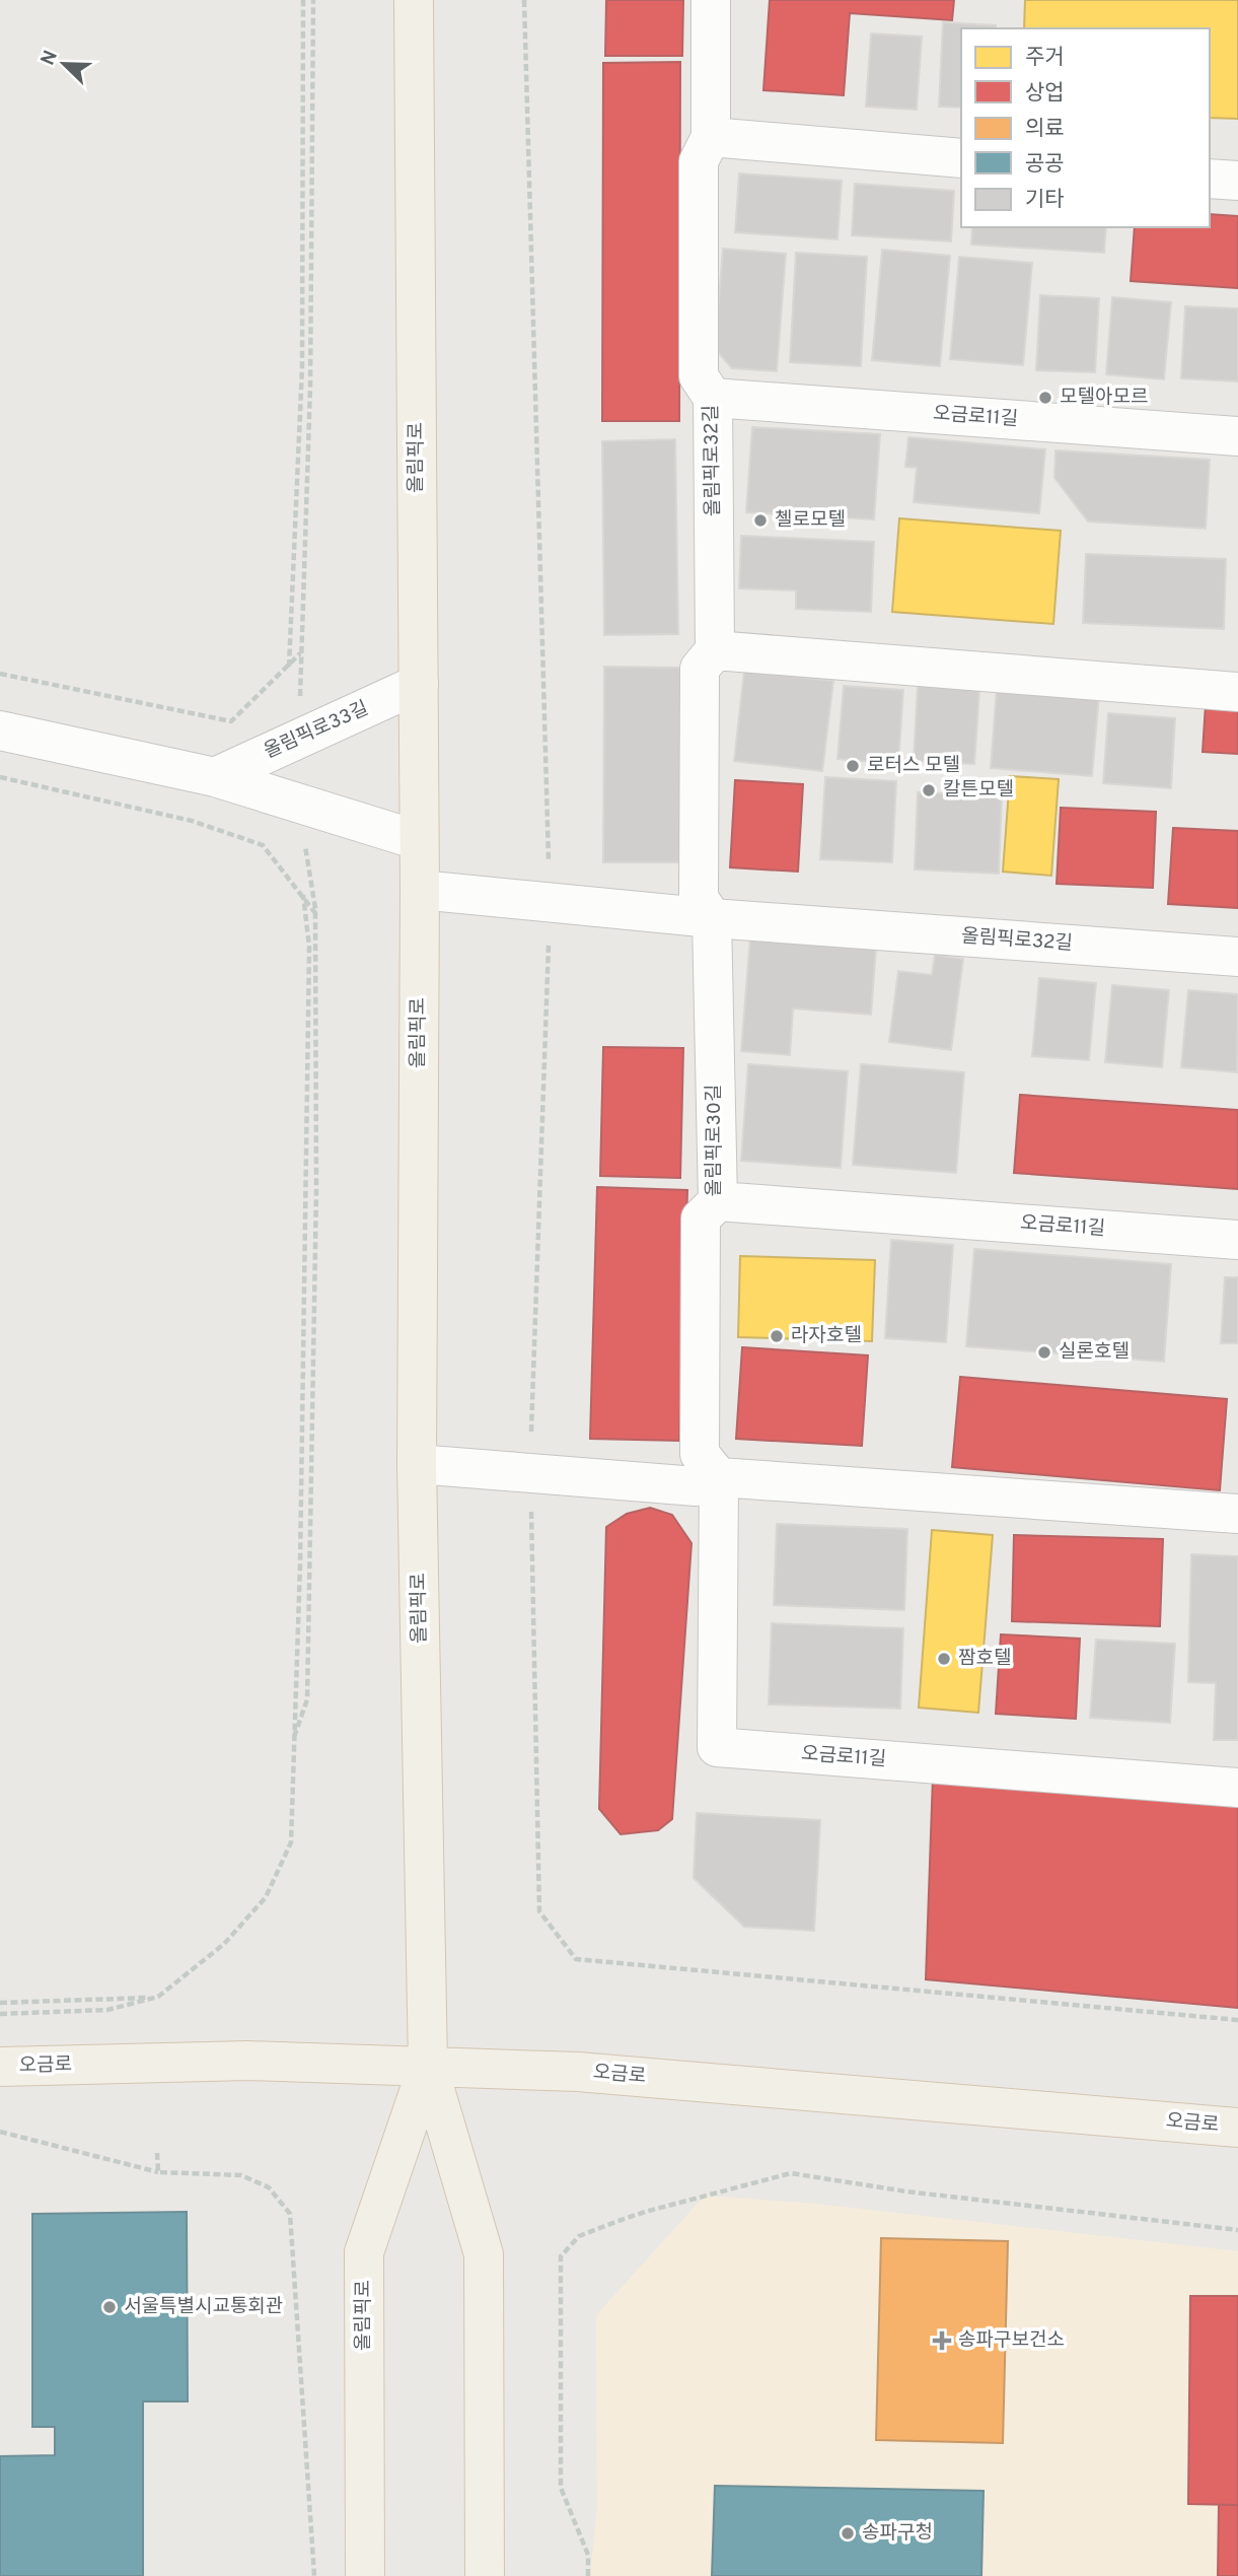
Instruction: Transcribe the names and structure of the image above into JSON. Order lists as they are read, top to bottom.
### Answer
{
  "streets": {
    "main road": ["올림픽로", "오금로"],
    "street": [
      "오금로11길",
      "올림픽로32길",
      "올림픽로33길",
      "올림픽로30길"
    ]
  },
  "crossings": [
    ["오금로11길", "올림픽로32길"],
    ["오금로11길", "올림픽로30길"],
    ["올림픽로", "올림픽로32길"],
    ["올림픽로", "올림픽로33길"],
    ["올림픽로", "오금로"],
    ["올림픽로32길", "올림픽로30길"]
  ],
  "places": {
    "other": [
      "모텔아모르",
      "첼로모텔",
      "로터스 모텔",
      "칼튼모텔",
      "라자호텔",
      "실론호텔",
      "짬호텔",
      "서울특별시교통회관",
      "송파구청"
    ],
    "health": ["송파구보건소"]
  },
  "legend": [
    "주거",
    "상업",
    "의료",
    "공공",
    "기타"
  ],
  "north": "top left"
}
